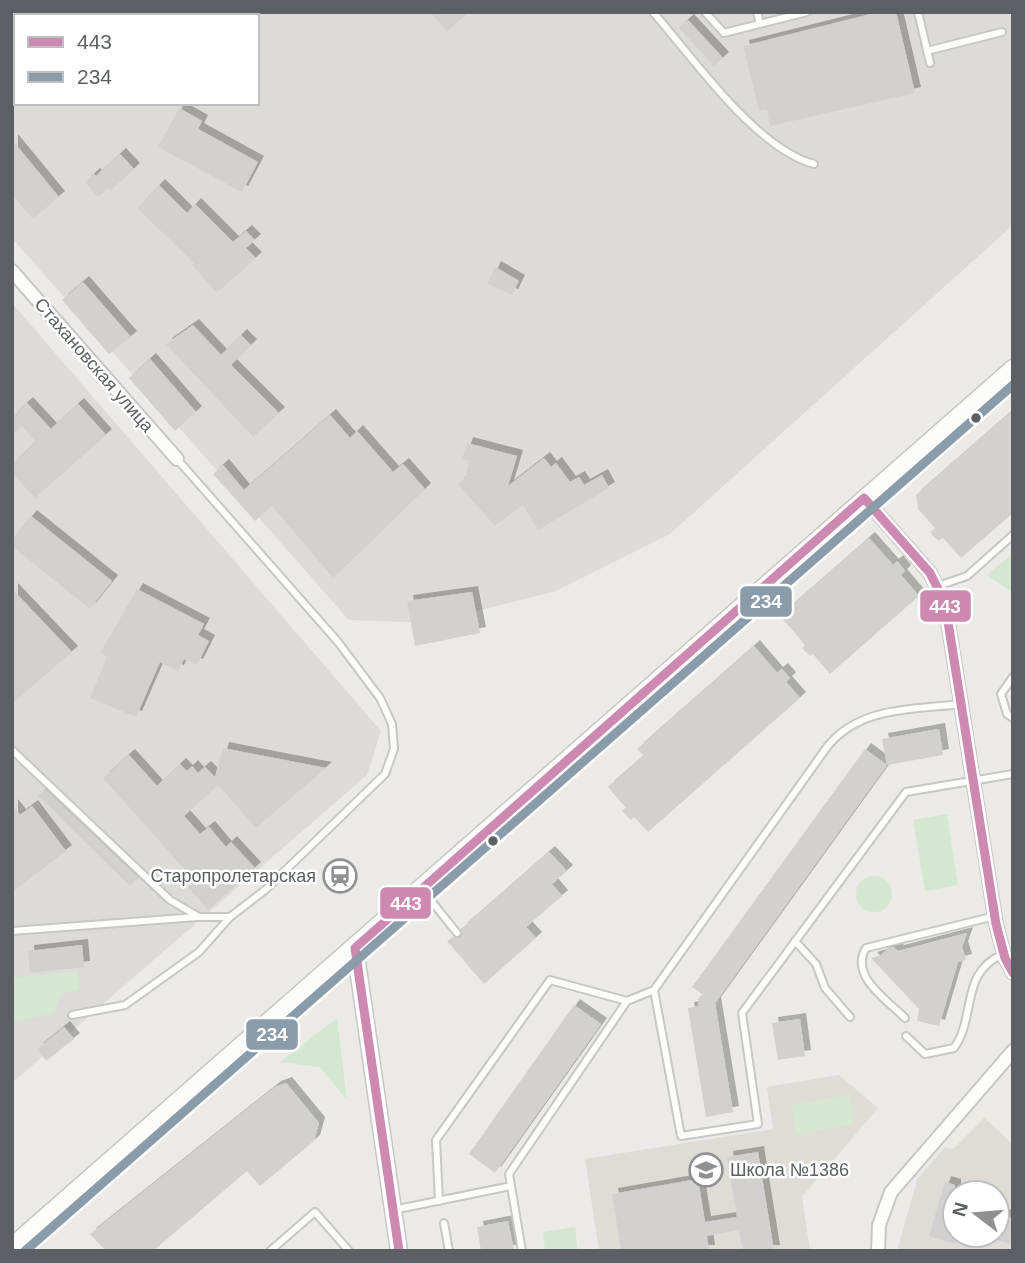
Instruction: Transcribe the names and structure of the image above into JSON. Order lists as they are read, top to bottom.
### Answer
{
  "streets": {
    "street": ["Стахановская улица"]
  },
  "places": {
    "station": ["Старопролетарская"],
    "school or university": ["Школа №1386"]
  },
  "lines": ["transit line 234", "transit line 443"],
  "legend": ["443", "234"],
  "north": "left"
}
